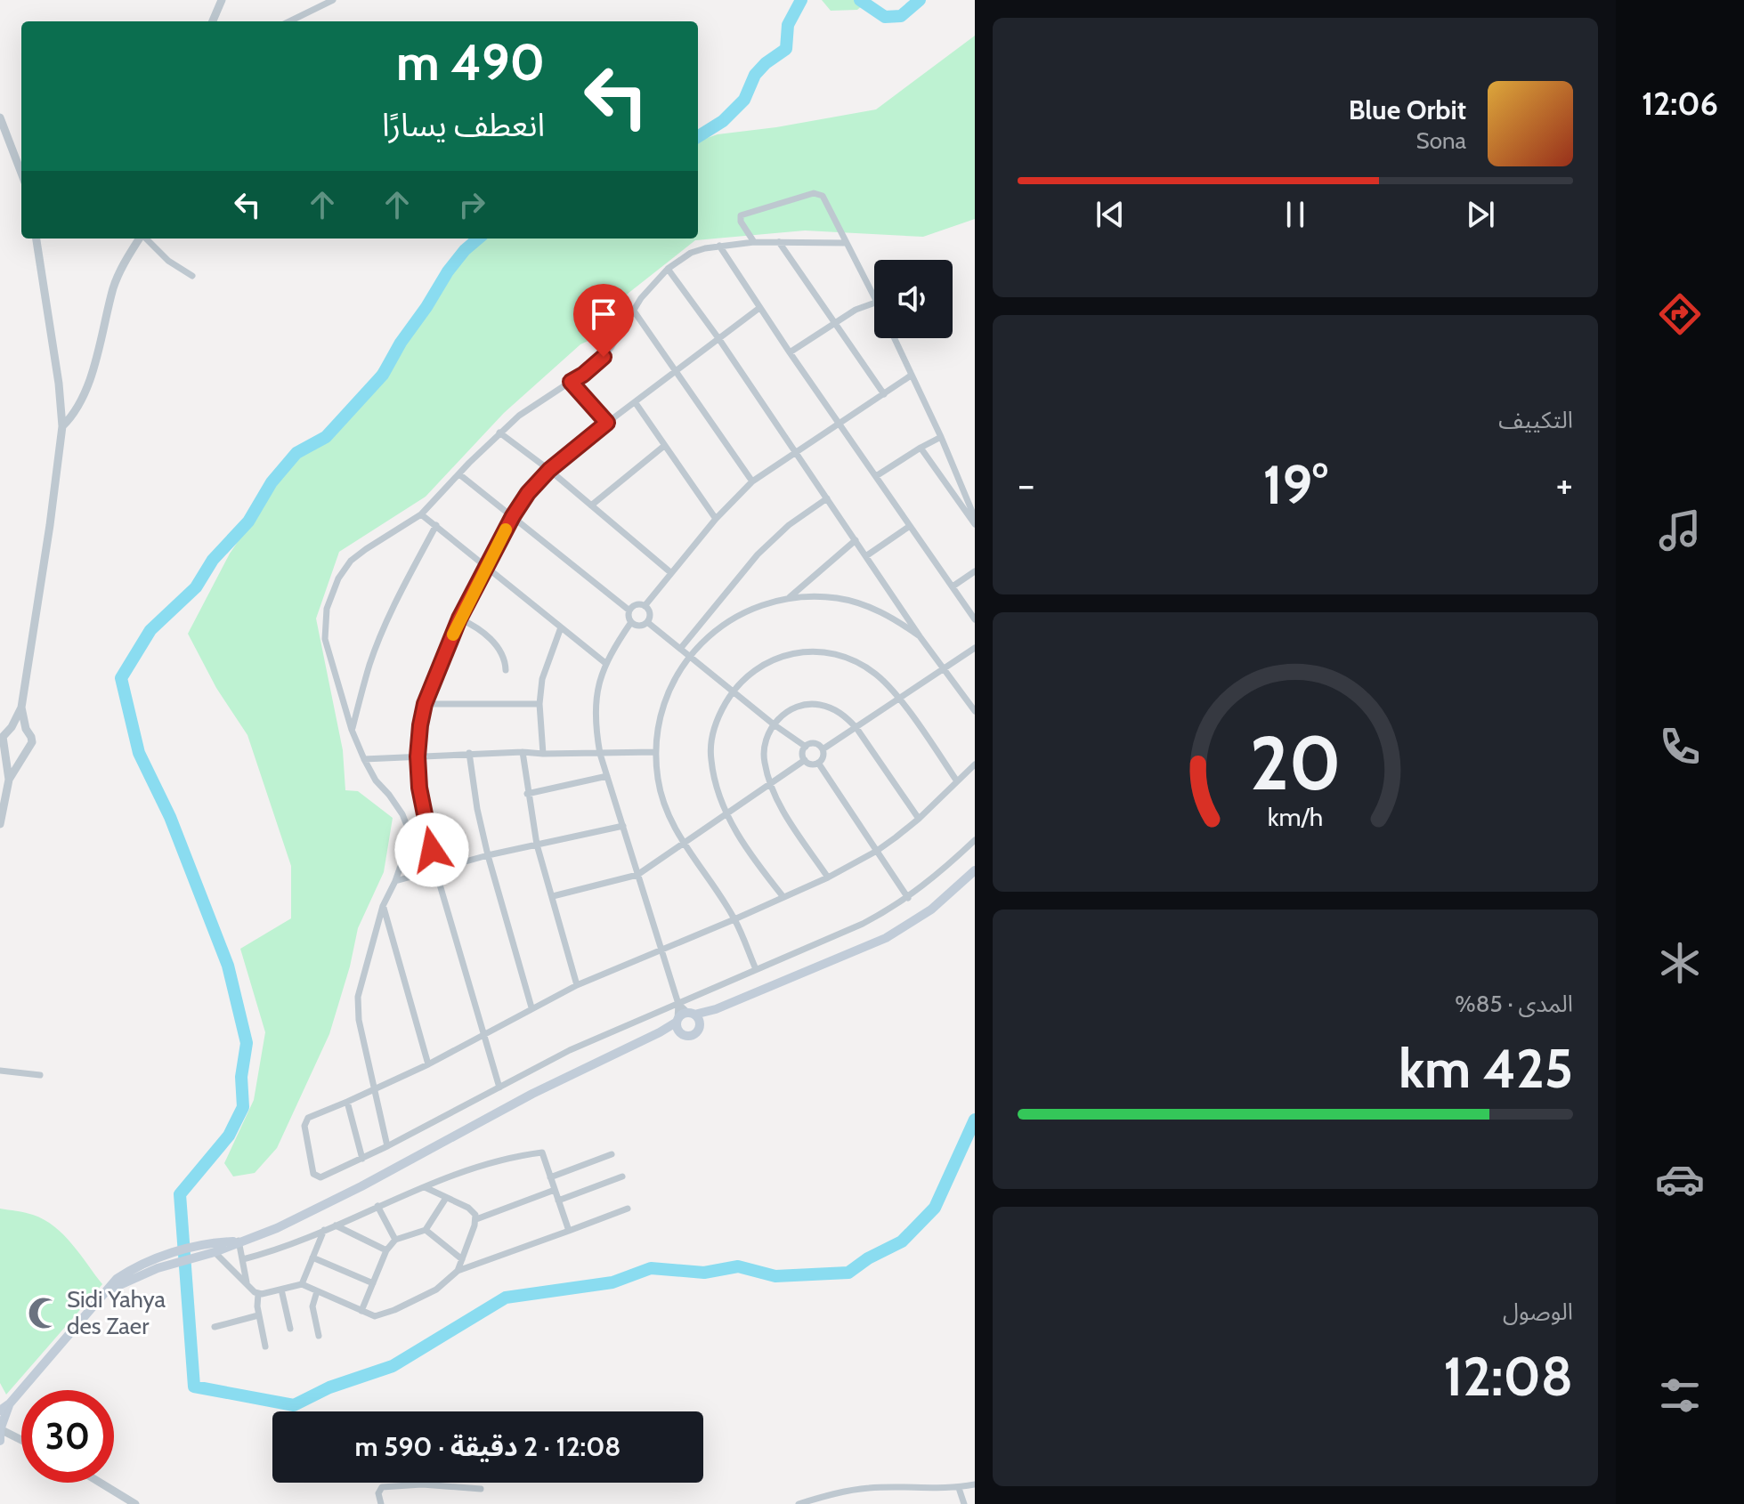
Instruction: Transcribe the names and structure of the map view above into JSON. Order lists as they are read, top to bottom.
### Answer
{
  "places": {
    "mosque": ["Sidi Yahya des Zaer"]
  },
  "page": {
    "tabs": "12:06",
    "turn": ["490 m", "انعطف يسارًا"],
    "song": ["Blue Orbit", "Sona"],
    "tile": [
      "التكييف",
      ["المدى · 85%", "425 km"],
      ["الوصول", "12:08"]
    ],
    "heat": ["−", "19°", "+"],
    "limit": "30",
    "trip": "12:08 · 2 دقيقة · 590 m",
    "gauge": ["20", "km/h"]
  }
}
